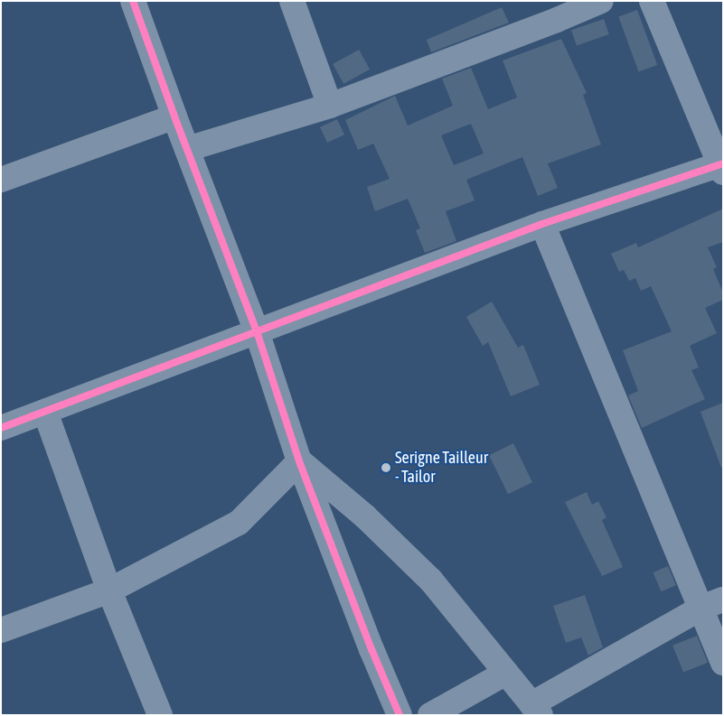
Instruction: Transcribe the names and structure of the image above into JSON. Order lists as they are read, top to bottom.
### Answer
{
  "places": ["Serigne Tailleur - Tailor"]
}
